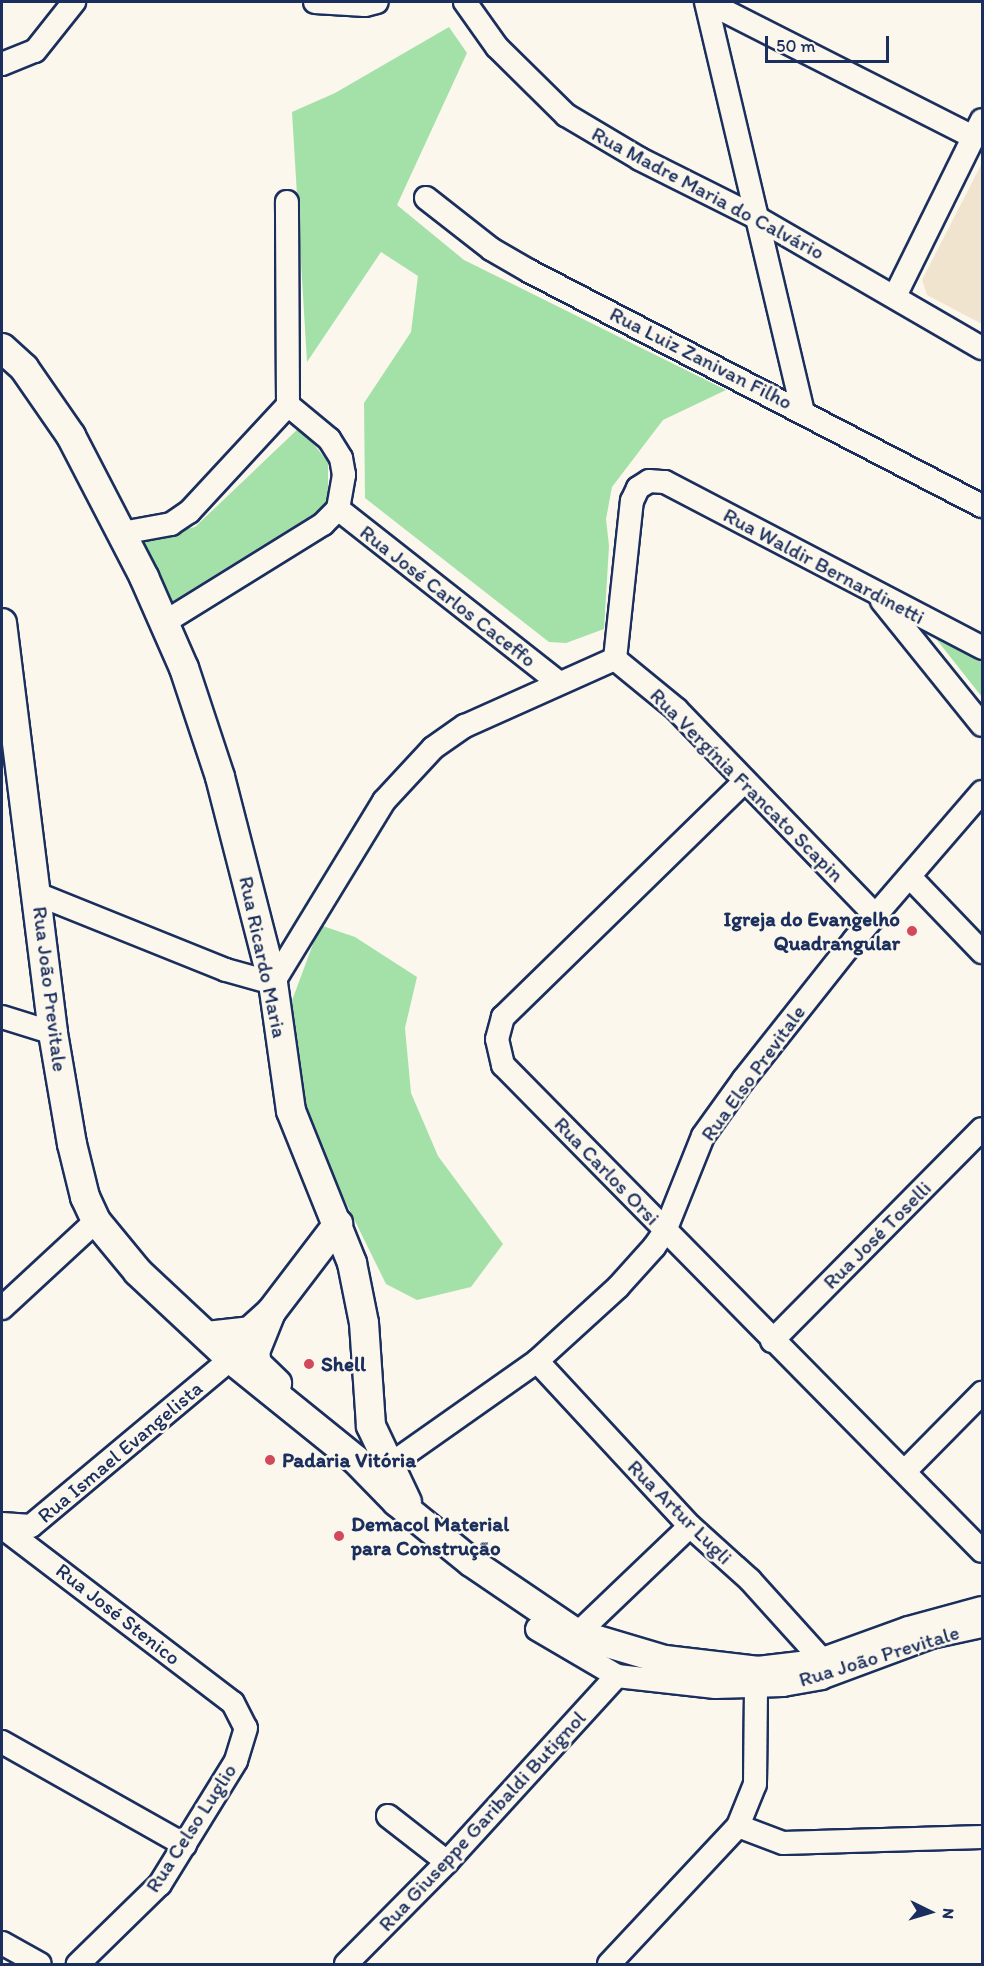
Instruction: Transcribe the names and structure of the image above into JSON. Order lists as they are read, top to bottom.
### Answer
{
  "streets": {
    "main road": ["Rua Ricardo Maria", "Rua João Previtale"],
    "street": [
      "Rua Madre Maria do Calvário",
      "Rua Luiz Zanivan Filho",
      "Rua Waldir Bernardinetti",
      "Rua José Carlos Caceffo",
      "Rua Vergínia Francato Scapin",
      "Rua Elso Previtale",
      "Rua Carlos Orsi",
      "Rua José Toselli",
      "Rua Ismael Evangelista",
      "Rua Artur Lugli",
      "Rua José Stenico",
      "Rua Giuseppe Garibaldi Butignol",
      "Rua Celso Luglio"
    ]
  },
  "crossings": [
    ["Rua Waldir Bernardinetti", "Rua Vergínia Francato Scapin"],
    ["Rua Vergínia Francato Scapin", "Rua Elso Previtale"],
    ["Rua Vergínia Francato Scapin", "Rua Carlos Orsi"],
    ["Rua Ricardo Maria", "Rua João Previtale"],
    ["Rua Ricardo Maria", "Rua Elso Previtale"],
    ["Rua João Previtale", "Rua Elso Previtale"],
    ["Rua João Previtale", "Rua Ismael Evangelista"],
    ["Rua João Previtale", "Rua Artur Lugli"],
    ["Rua João Previtale", "Rua Giuseppe Garibaldi Butignol"],
    ["Rua Elso Previtale", "Rua Carlos Orsi"],
    ["Rua Elso Previtale", "Rua Artur Lugli"],
    ["Rua Carlos Orsi", "Rua José Toselli"],
    ["Rua Ismael Evangelista", "Rua José Stenico"],
    ["Rua José Stenico", "Rua Celso Luglio"]
  ],
  "places": [
    "Igreja do Evangelho Quadrangular",
    "Shell",
    "Padaria Vitória",
    "Demacol Material para Construção"
  ],
  "scale_bar": "50 m",
  "north": "right"
}
